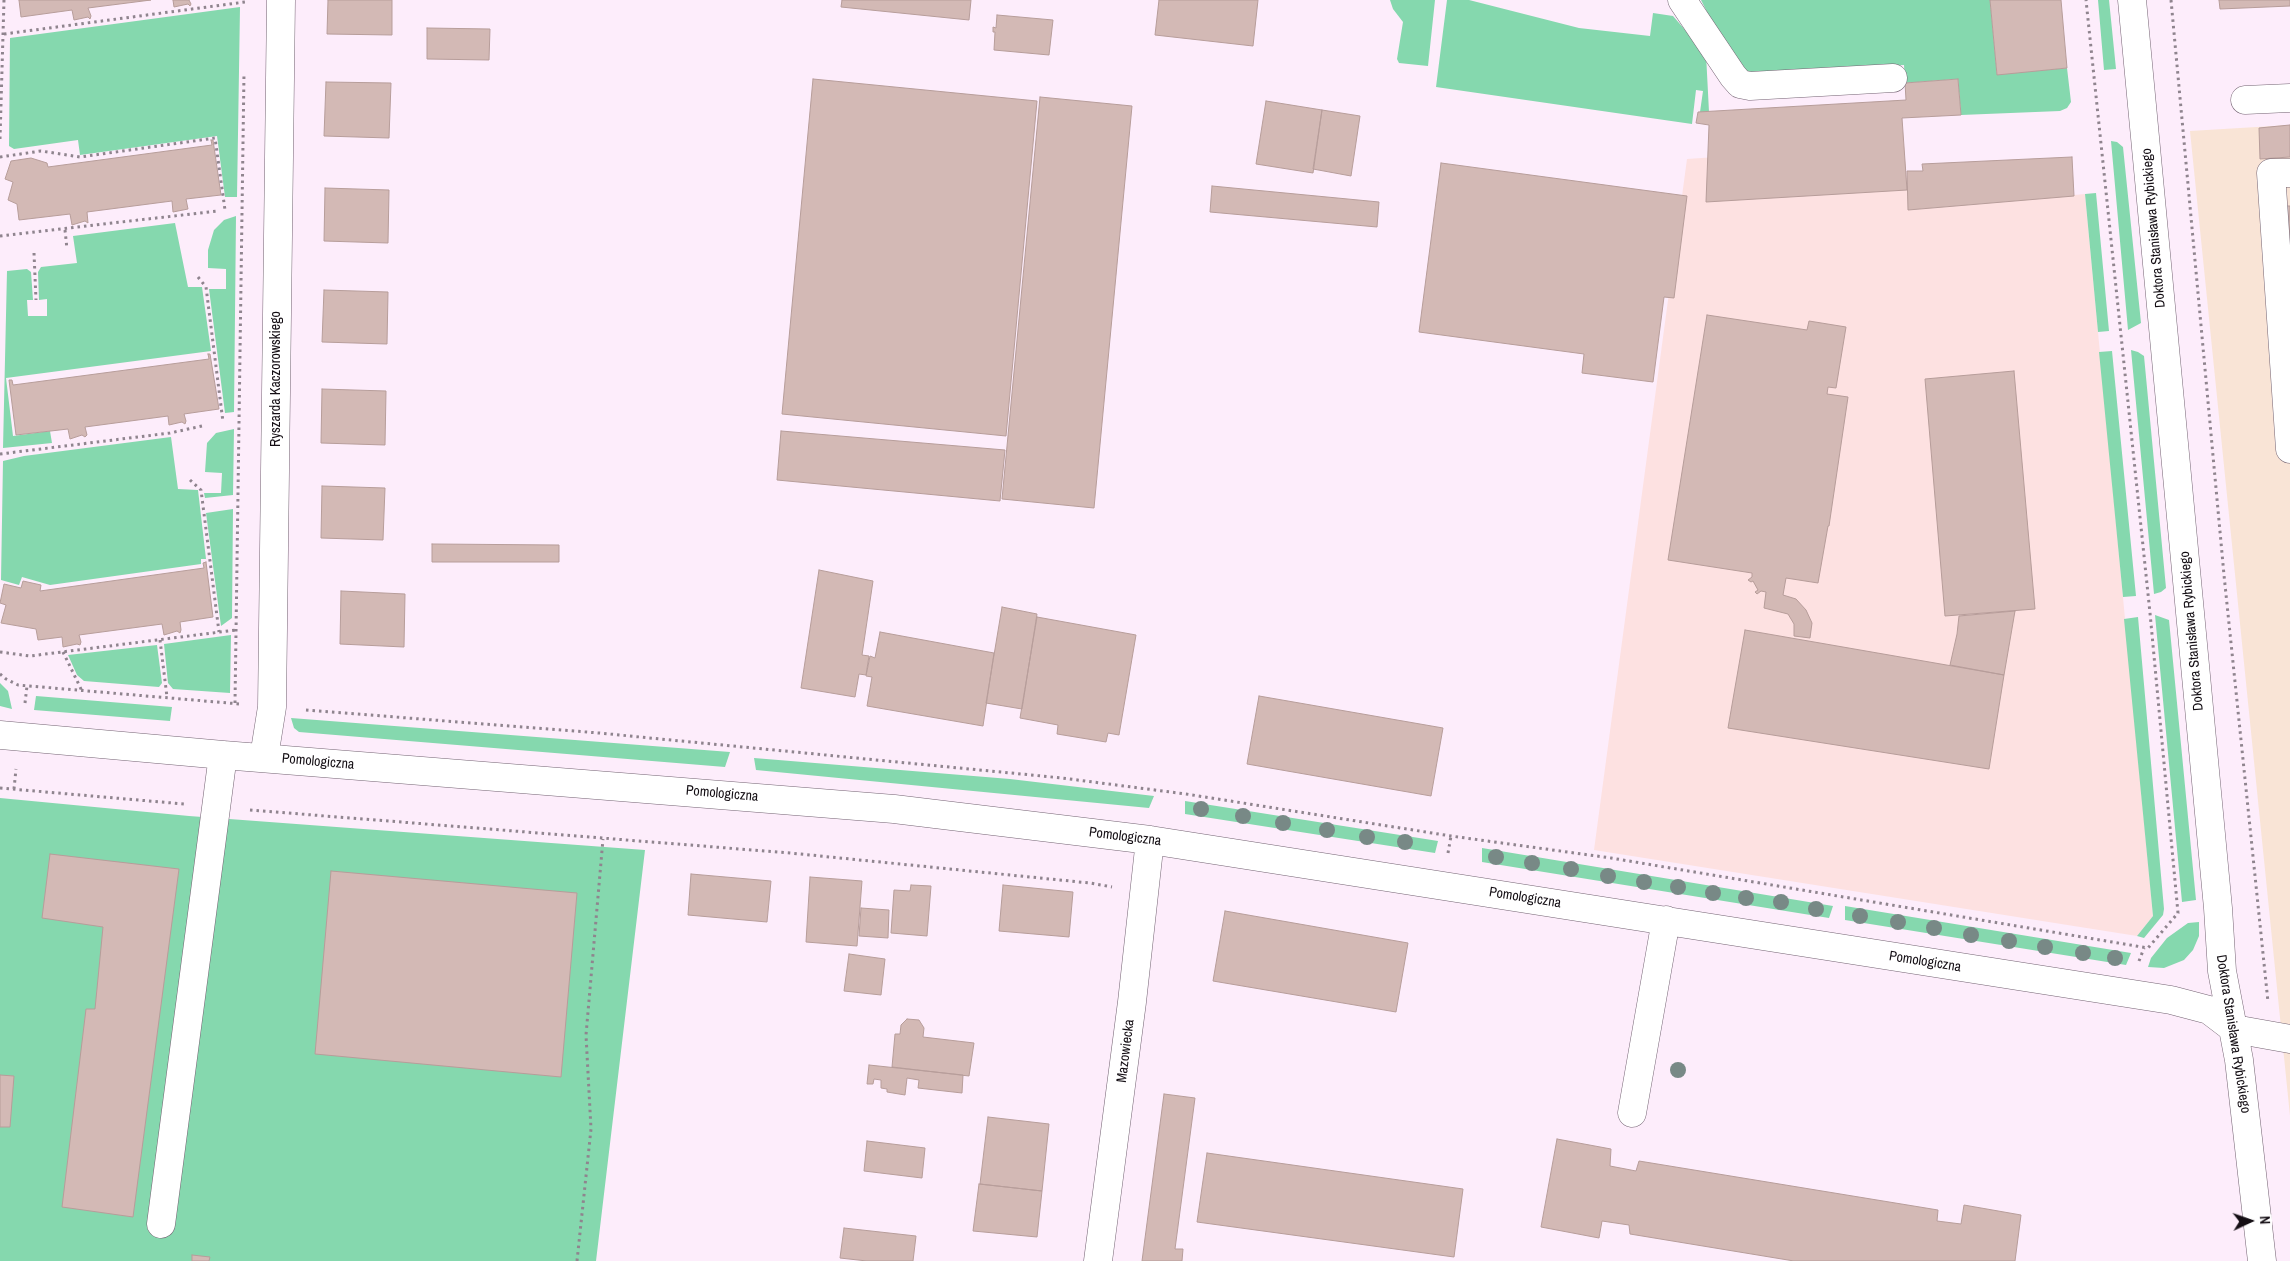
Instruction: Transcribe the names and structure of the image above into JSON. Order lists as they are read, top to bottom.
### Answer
{
  "streets": {
    "street": [
      "Doktora Stanisława Rybickiego",
      "Ryszarda Kaczorowskiego",
      "Pomologiczna",
      "Mazowiecka"
    ]
  },
  "crossings": [
    ["Doktora Stanisława Rybickiego", "Pomologiczna"],
    ["Ryszarda Kaczorowskiego", "Pomologiczna"],
    ["Pomologiczna", "Mazowiecka"]
  ],
  "north": "right"
}
